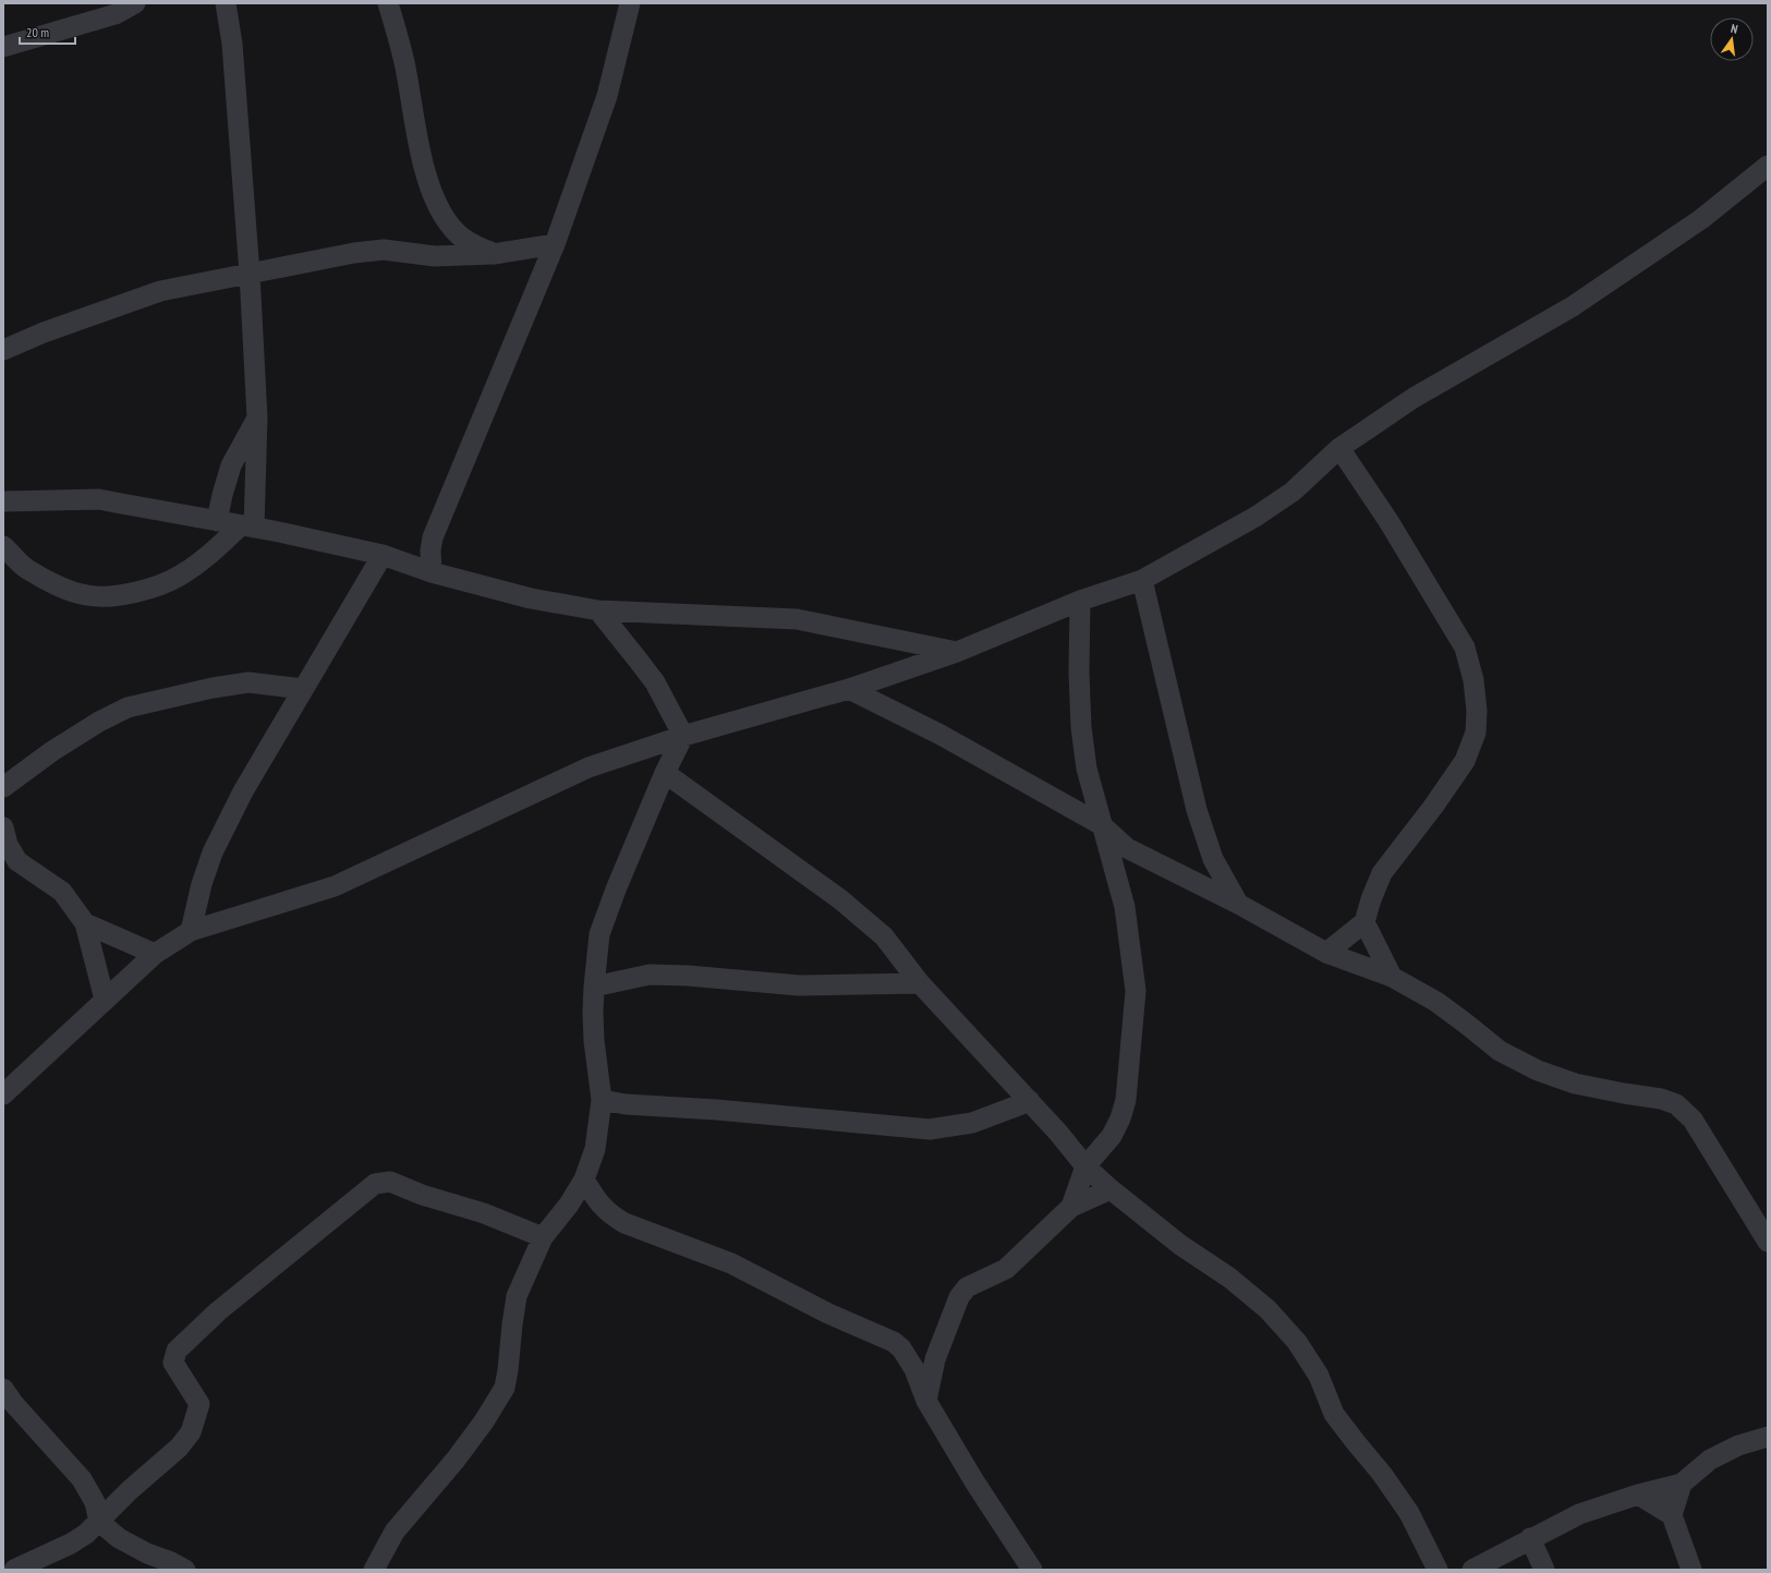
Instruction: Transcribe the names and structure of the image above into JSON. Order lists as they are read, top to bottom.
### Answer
{
  "scale_bar": "20 m",
  "north": "top"
}
